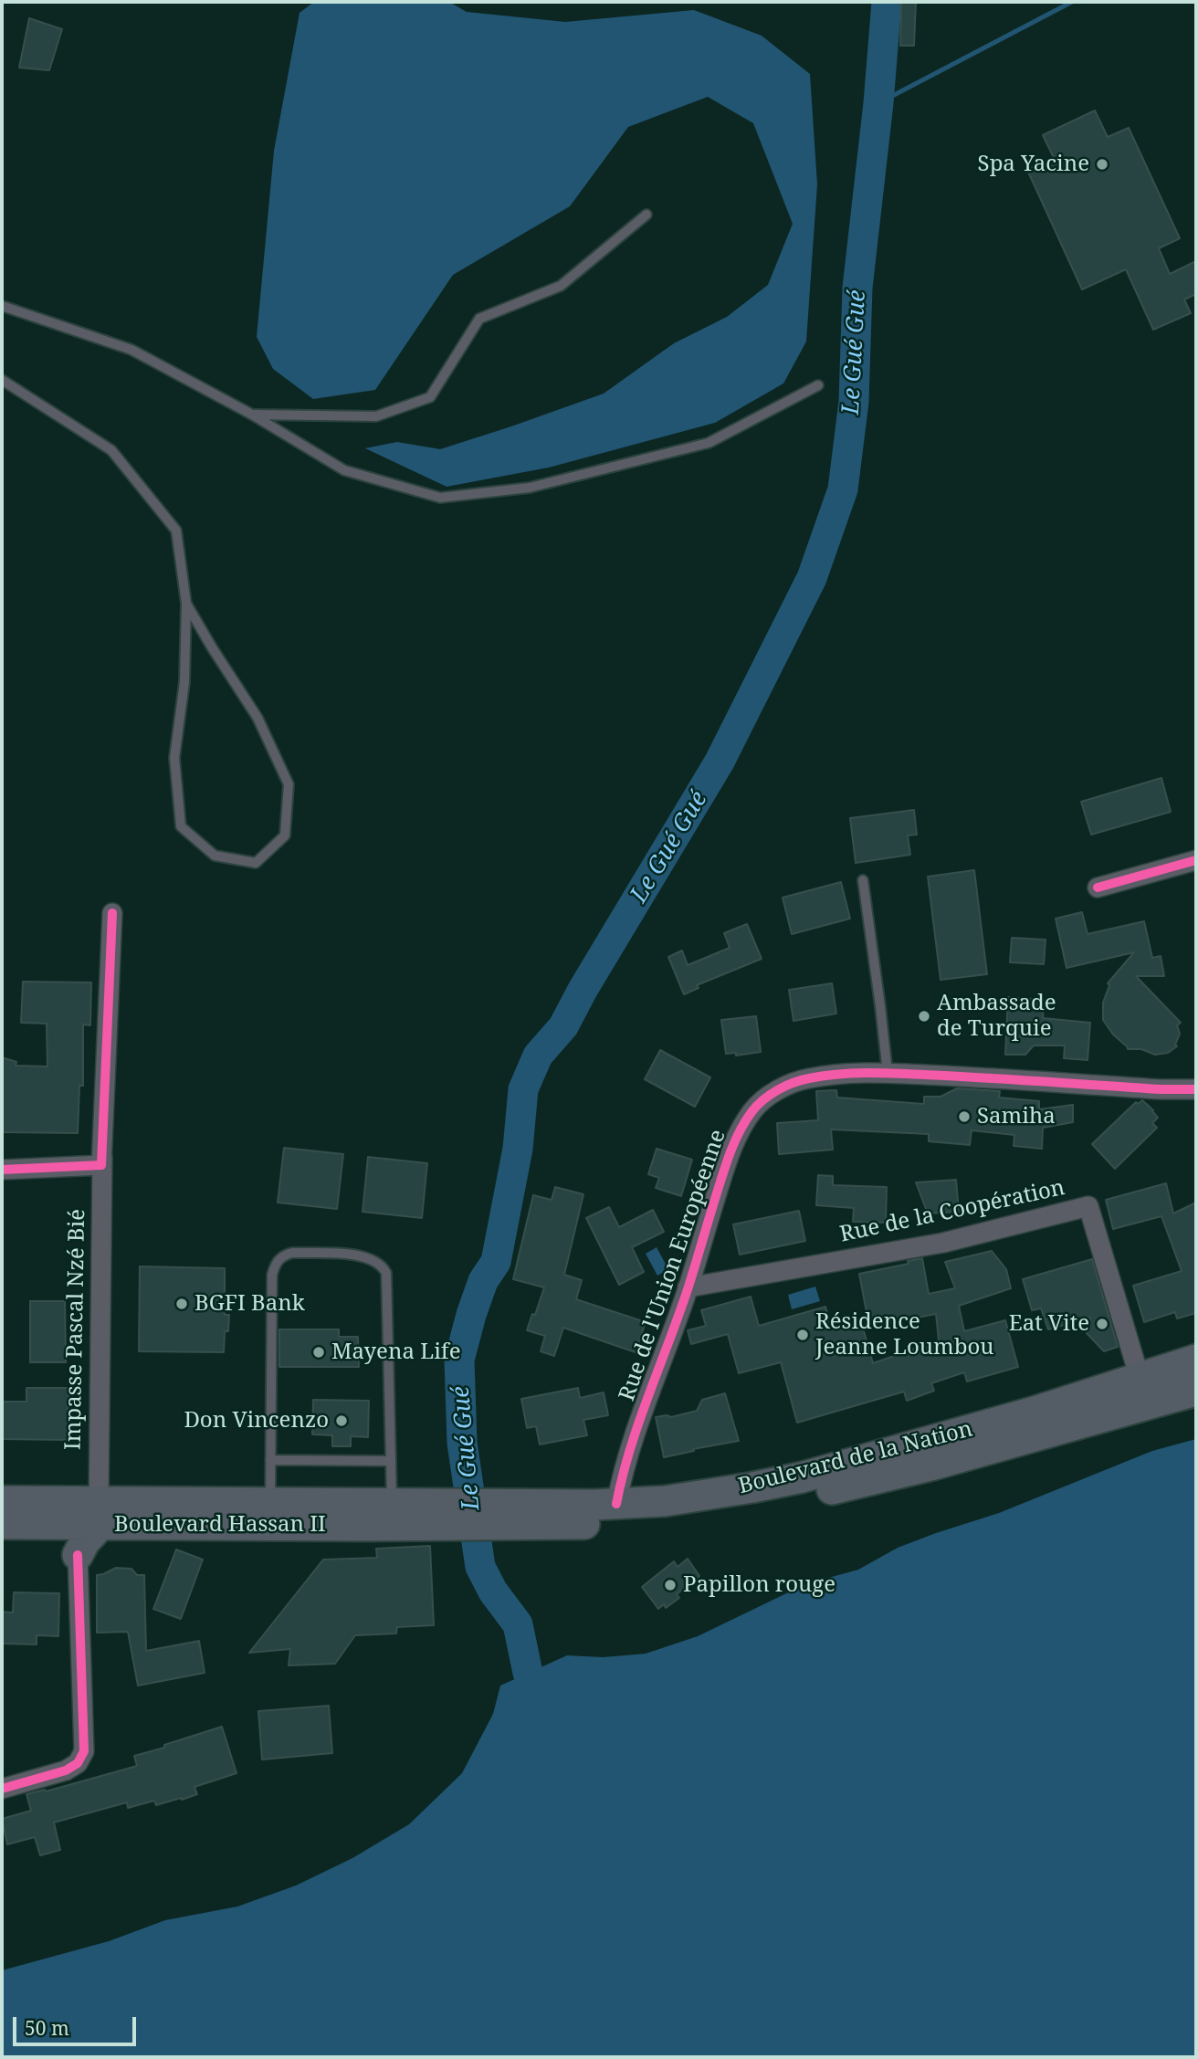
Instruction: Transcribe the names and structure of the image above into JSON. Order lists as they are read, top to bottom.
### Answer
{
  "streets": {
    "main road": ["Boulevard de la Nation", "Boulevard Hassan II"],
    "street": ["Rue de la Coopération", "Rue de l'Union Européenne", "Impasse Pascal Nzé Bié"]
  },
  "crossings": [
    ["Rue de la Coopération", "Rue de l'Union Européenne"],
    ["Rue de la Coopération", "Boulevard de la Nation"],
    ["Rue de l'Union Européenne", "Boulevard de la Nation"],
    ["Impasse Pascal Nzé Bié", "Boulevard Hassan II"]
  ],
  "water": ["Le Gué Gué"],
  "places": [
    "Spa Yacine",
    "Ambassade de Turquie",
    "Samiha",
    "BGFI Bank",
    "Eat Vite",
    "Résidence Jeanne Loumbou",
    "Mayena Life",
    "Don Vincenzo",
    "Papillon rouge"
  ],
  "scale_bar": "50 m"
}
